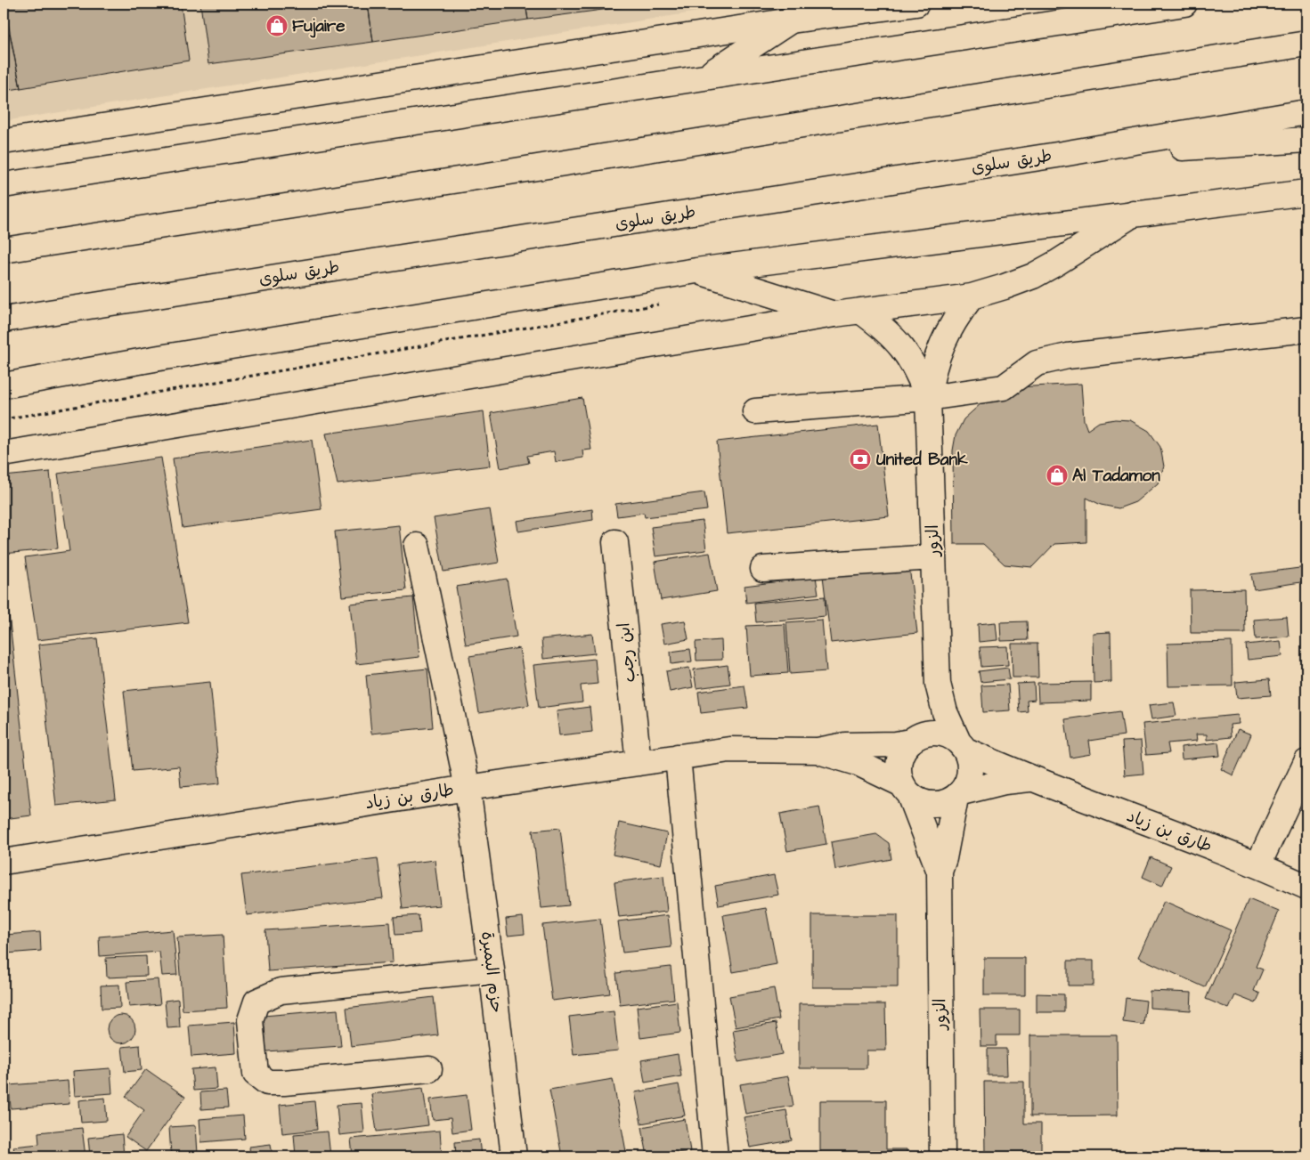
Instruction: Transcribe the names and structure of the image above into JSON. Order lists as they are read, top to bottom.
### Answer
{
  "streets": {
    "main road": [
      "طريق سلوى",
      "الزور",
      "ابن رجب",
      "طارق بن زياد",
      "حزم البمبرة"
    ]
  },
  "crossings": [
    ["الزور", "طارق بن زياد"],
    ["ابن رجب", "طارق بن زياد"],
    ["طارق بن زياد", "حزم البمبرة"]
  ],
  "places": {
    "shop": ["Fujaire", "Al Tadamon"],
    "bank": ["United Bank"]
  }
}
